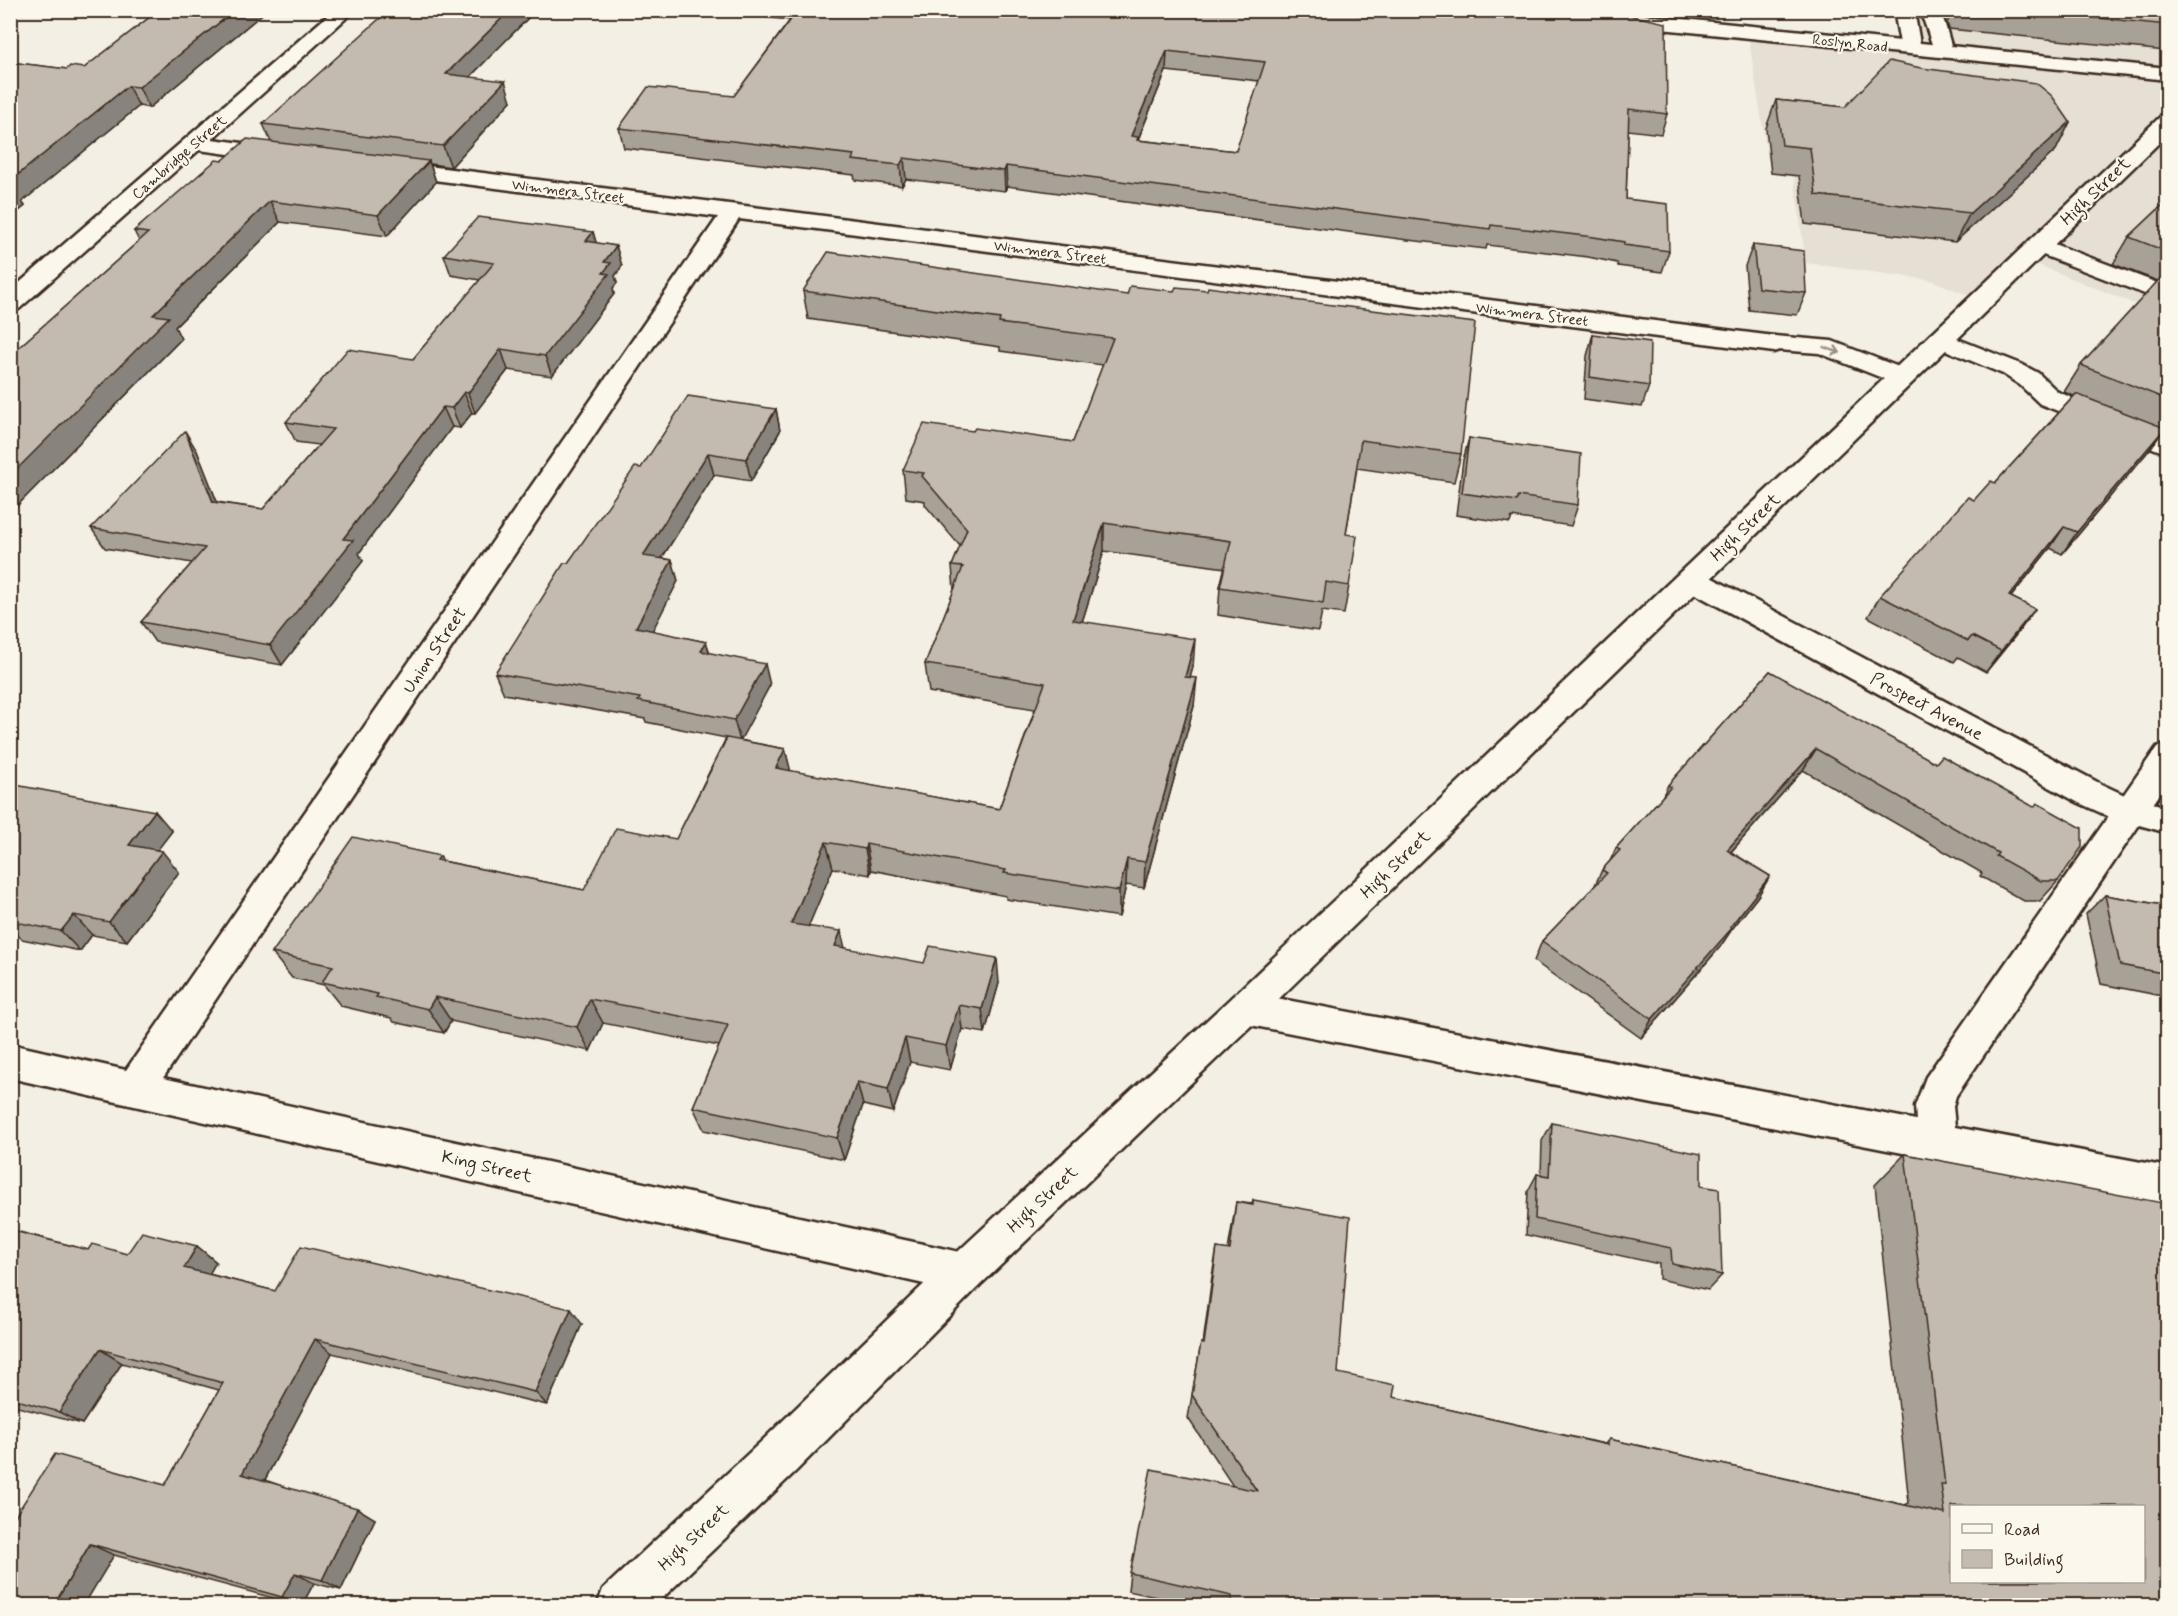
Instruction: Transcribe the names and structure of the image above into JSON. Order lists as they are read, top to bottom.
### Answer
{
  "streets": {
    "street": [
      "Roslyn Road",
      "Cambridge Street",
      "Wimmera Street",
      "High Street",
      "Union Street",
      "Prospect Avenue",
      "King Street"
    ]
  },
  "crossings": [
    ["Wimmera Street", "High Street"],
    ["Wimmera Street", "Union Street"],
    ["High Street", "Prospect Avenue"],
    ["High Street", "King Street"],
    ["Union Street", "King Street"]
  ],
  "one_way": ["Wimmera Street"],
  "legend": ["Road", "Building"]
}
